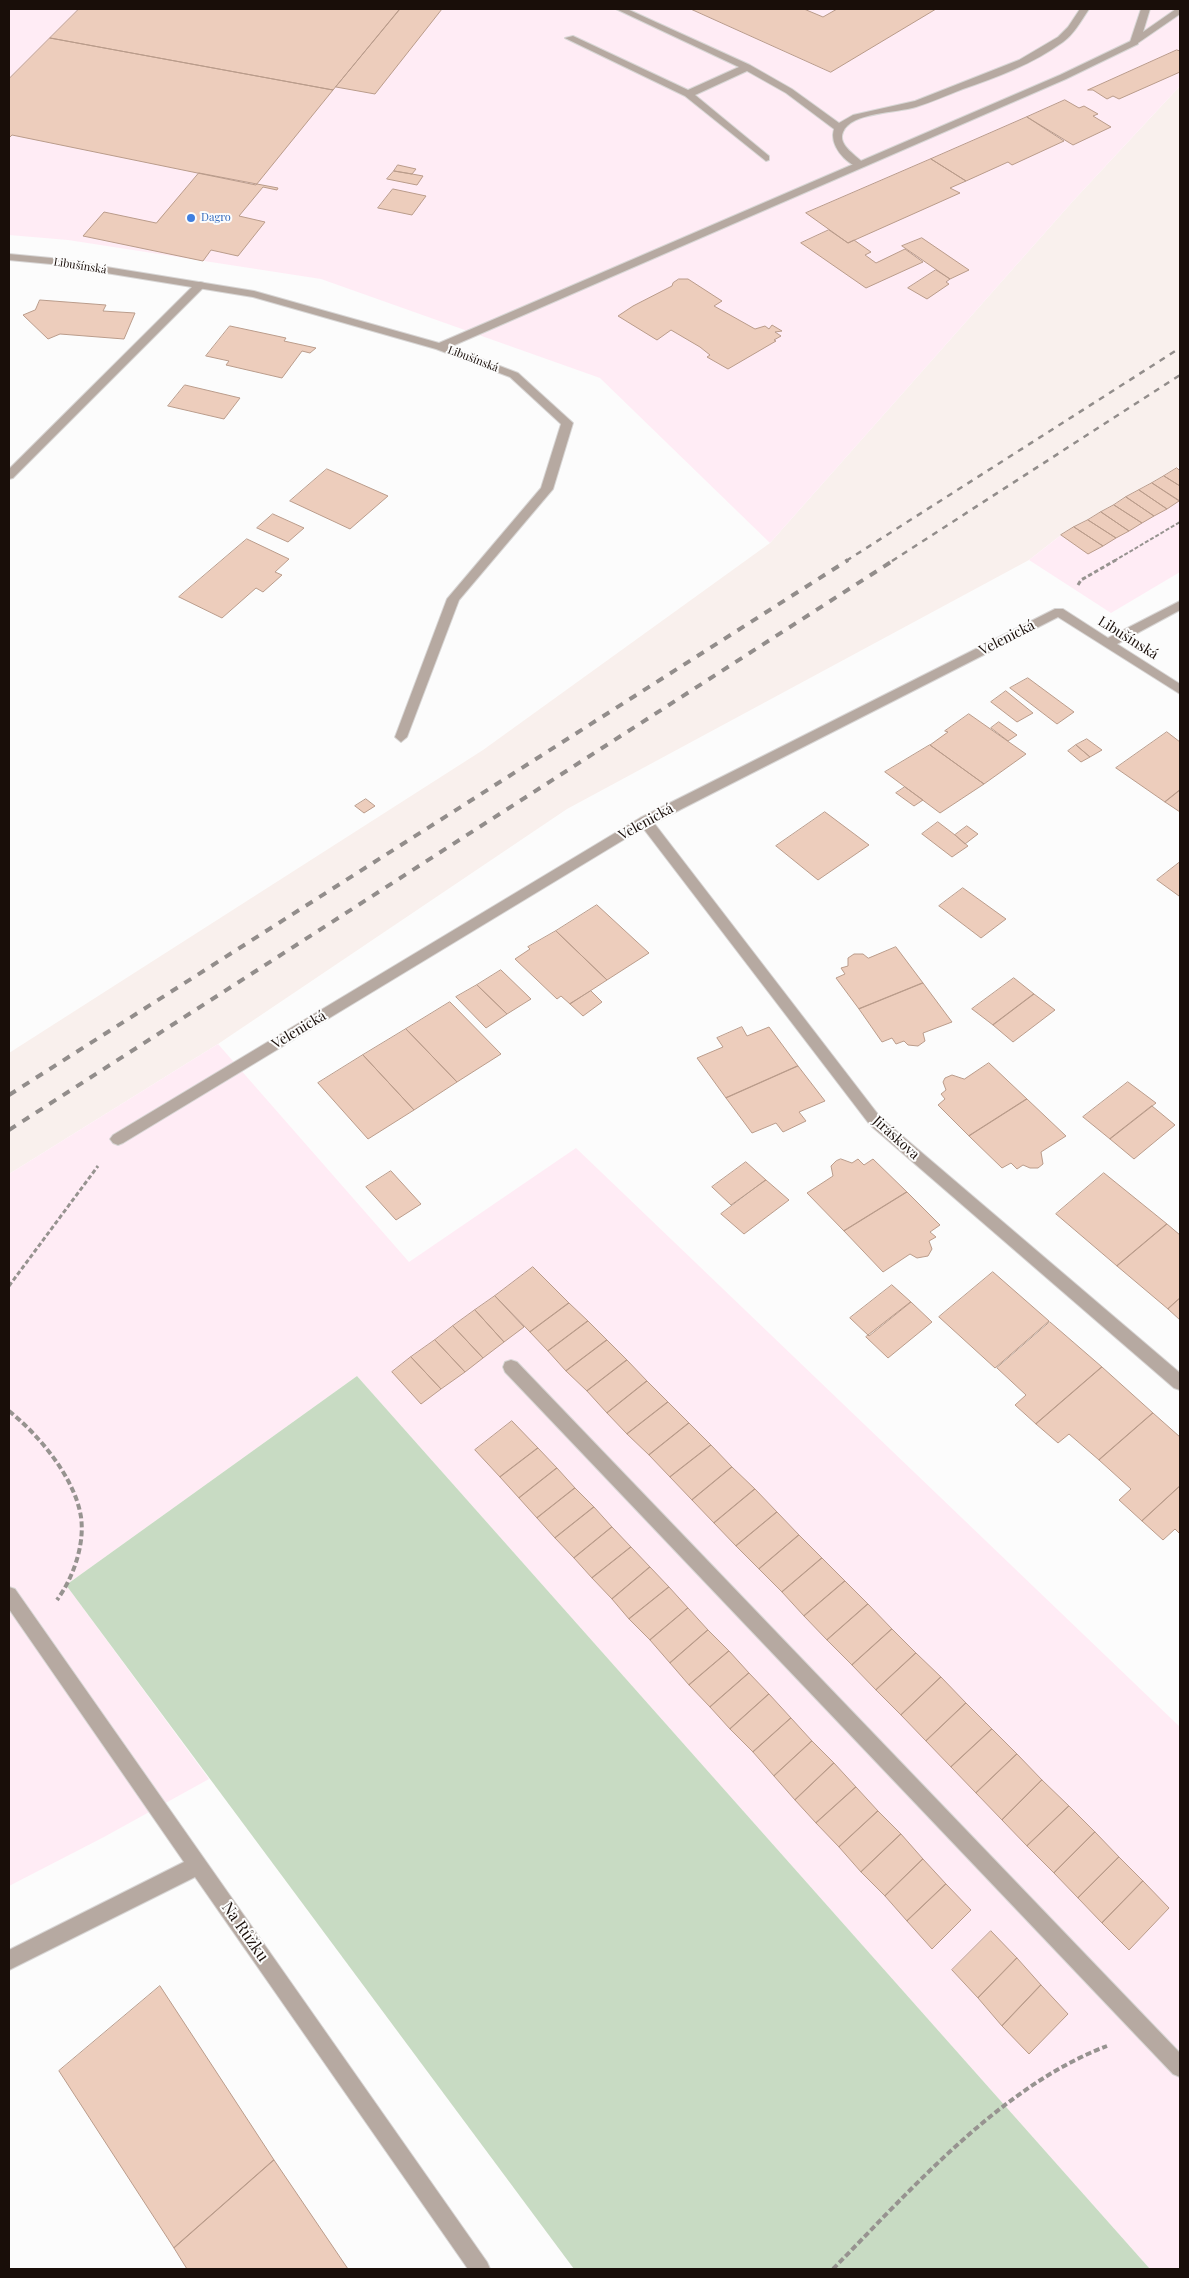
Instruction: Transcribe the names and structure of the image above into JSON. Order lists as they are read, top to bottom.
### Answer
{
  "streets": {
    "street": [
      "Libušínská",
      "Velenická",
      "Jiráskova",
      "Na Růžku"
    ]
  },
  "crossings": [
    ["Libušínská", "Velenická"],
    ["Velenická", "Jiráskova"]
  ],
  "places": ["Dagro"]
}
